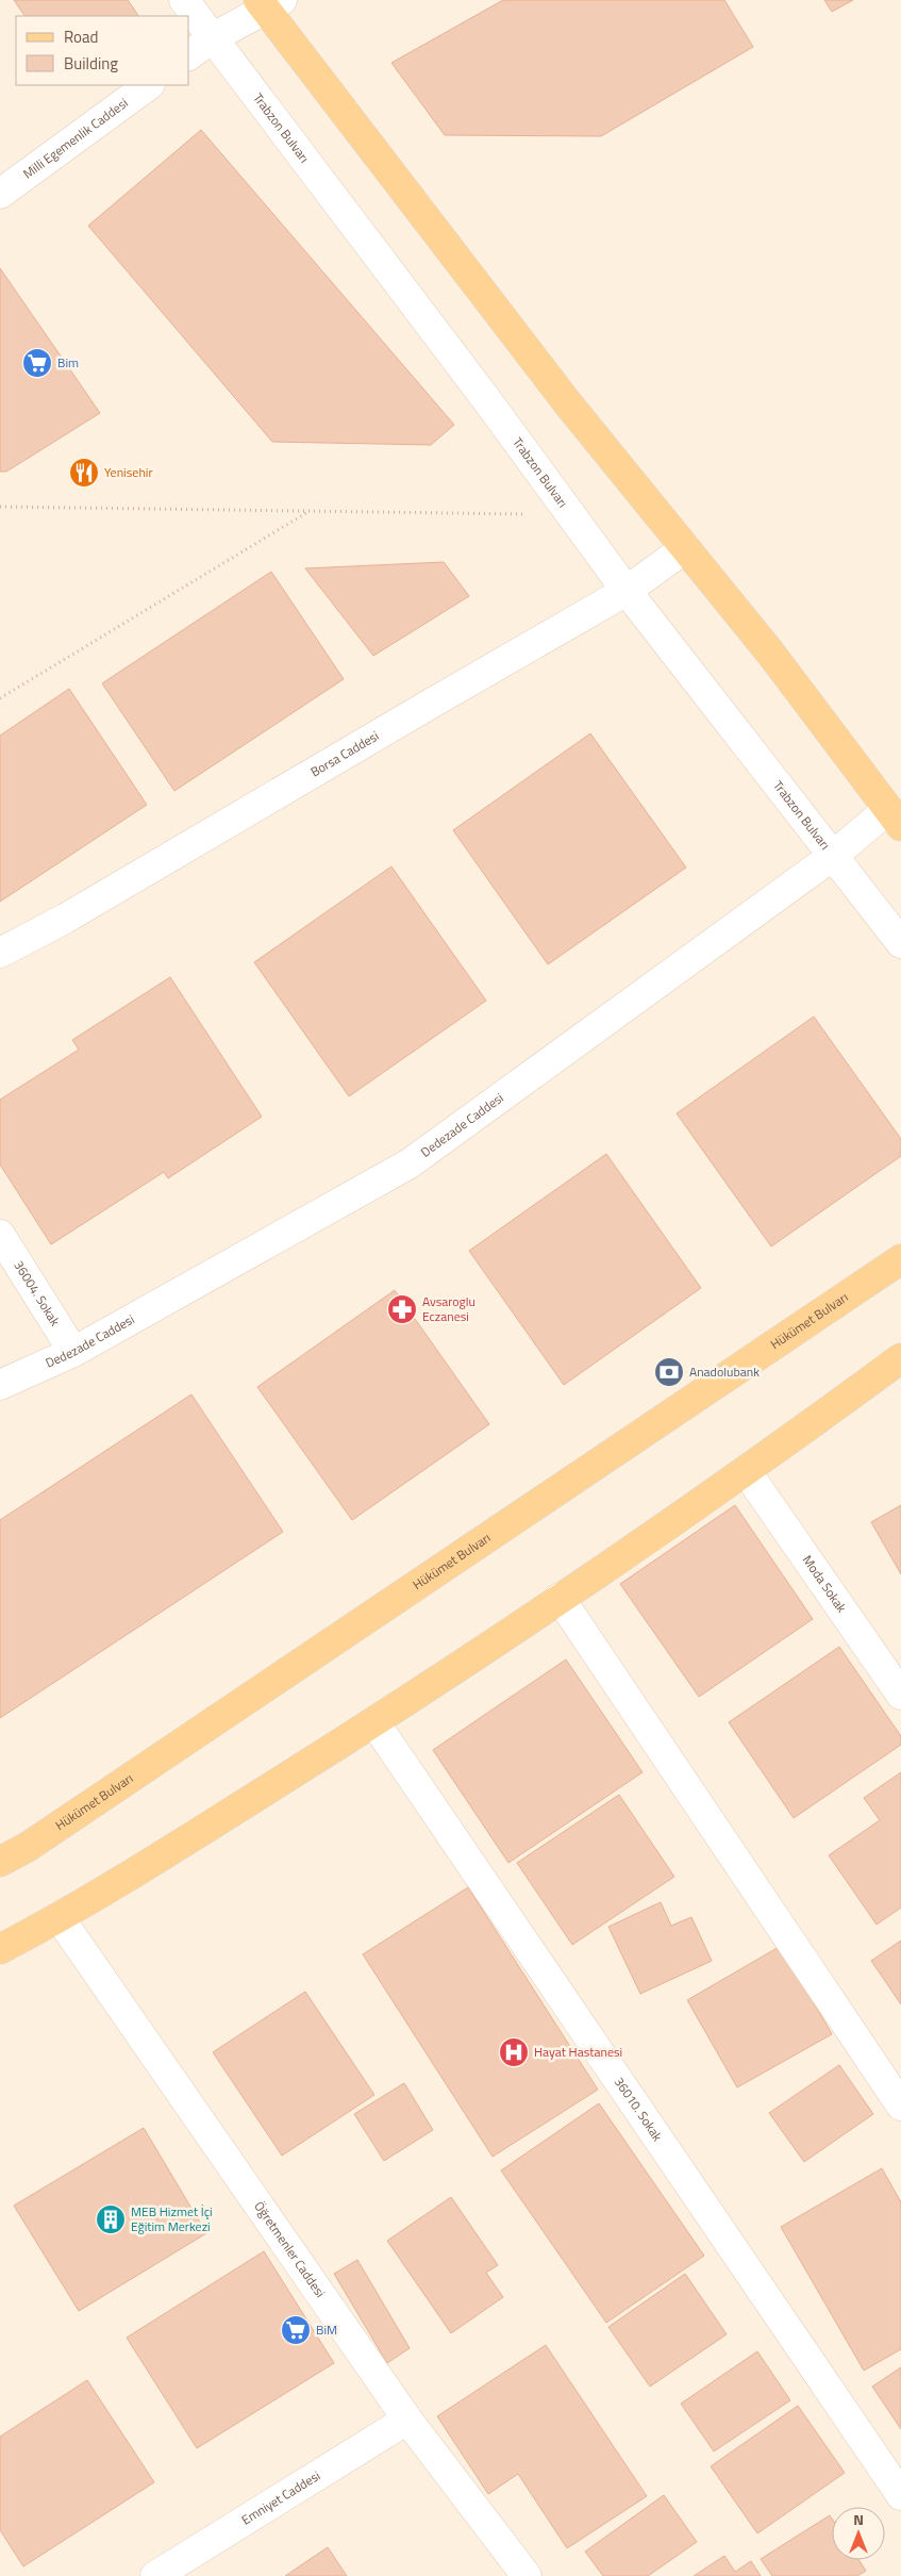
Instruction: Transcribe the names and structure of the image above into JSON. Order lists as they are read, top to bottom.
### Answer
{
  "streets": {
    "main road": ["Hükümet Bulvarı"],
    "street": [
      "Trabzon Bulvarı",
      "Milli Egemenlik Caddesi",
      "Borsa Caddesi",
      "Dedezade Caddesi",
      "36004. Sokak",
      "Moda Sokak",
      "36010. Sokak",
      "Öğretmenler Caddesi",
      "Emniyet Caddesi"
    ]
  },
  "crossings": [
    ["Trabzon Bulvarı", "Borsa Caddesi"],
    ["Trabzon Bulvarı", "Dedezade Caddesi"],
    ["Dedezade Caddesi", "36004. Sokak"],
    ["Öğretmenler Caddesi", "Emniyet Caddesi"]
  ],
  "places": {
    "supermarket": ["Bim", "BiM"],
    "restaurant": ["Yenisehir"],
    "pharmacy": ["Avsaroglu Eczanesi"],
    "bank": ["Anadolubank"],
    "hospital": ["Hayat Hastanesi"],
    "building": ["MEB Hizmet İçi Eğitim Merkezi"]
  },
  "legend": ["Road", "Building"],
  "north": "top"
}
